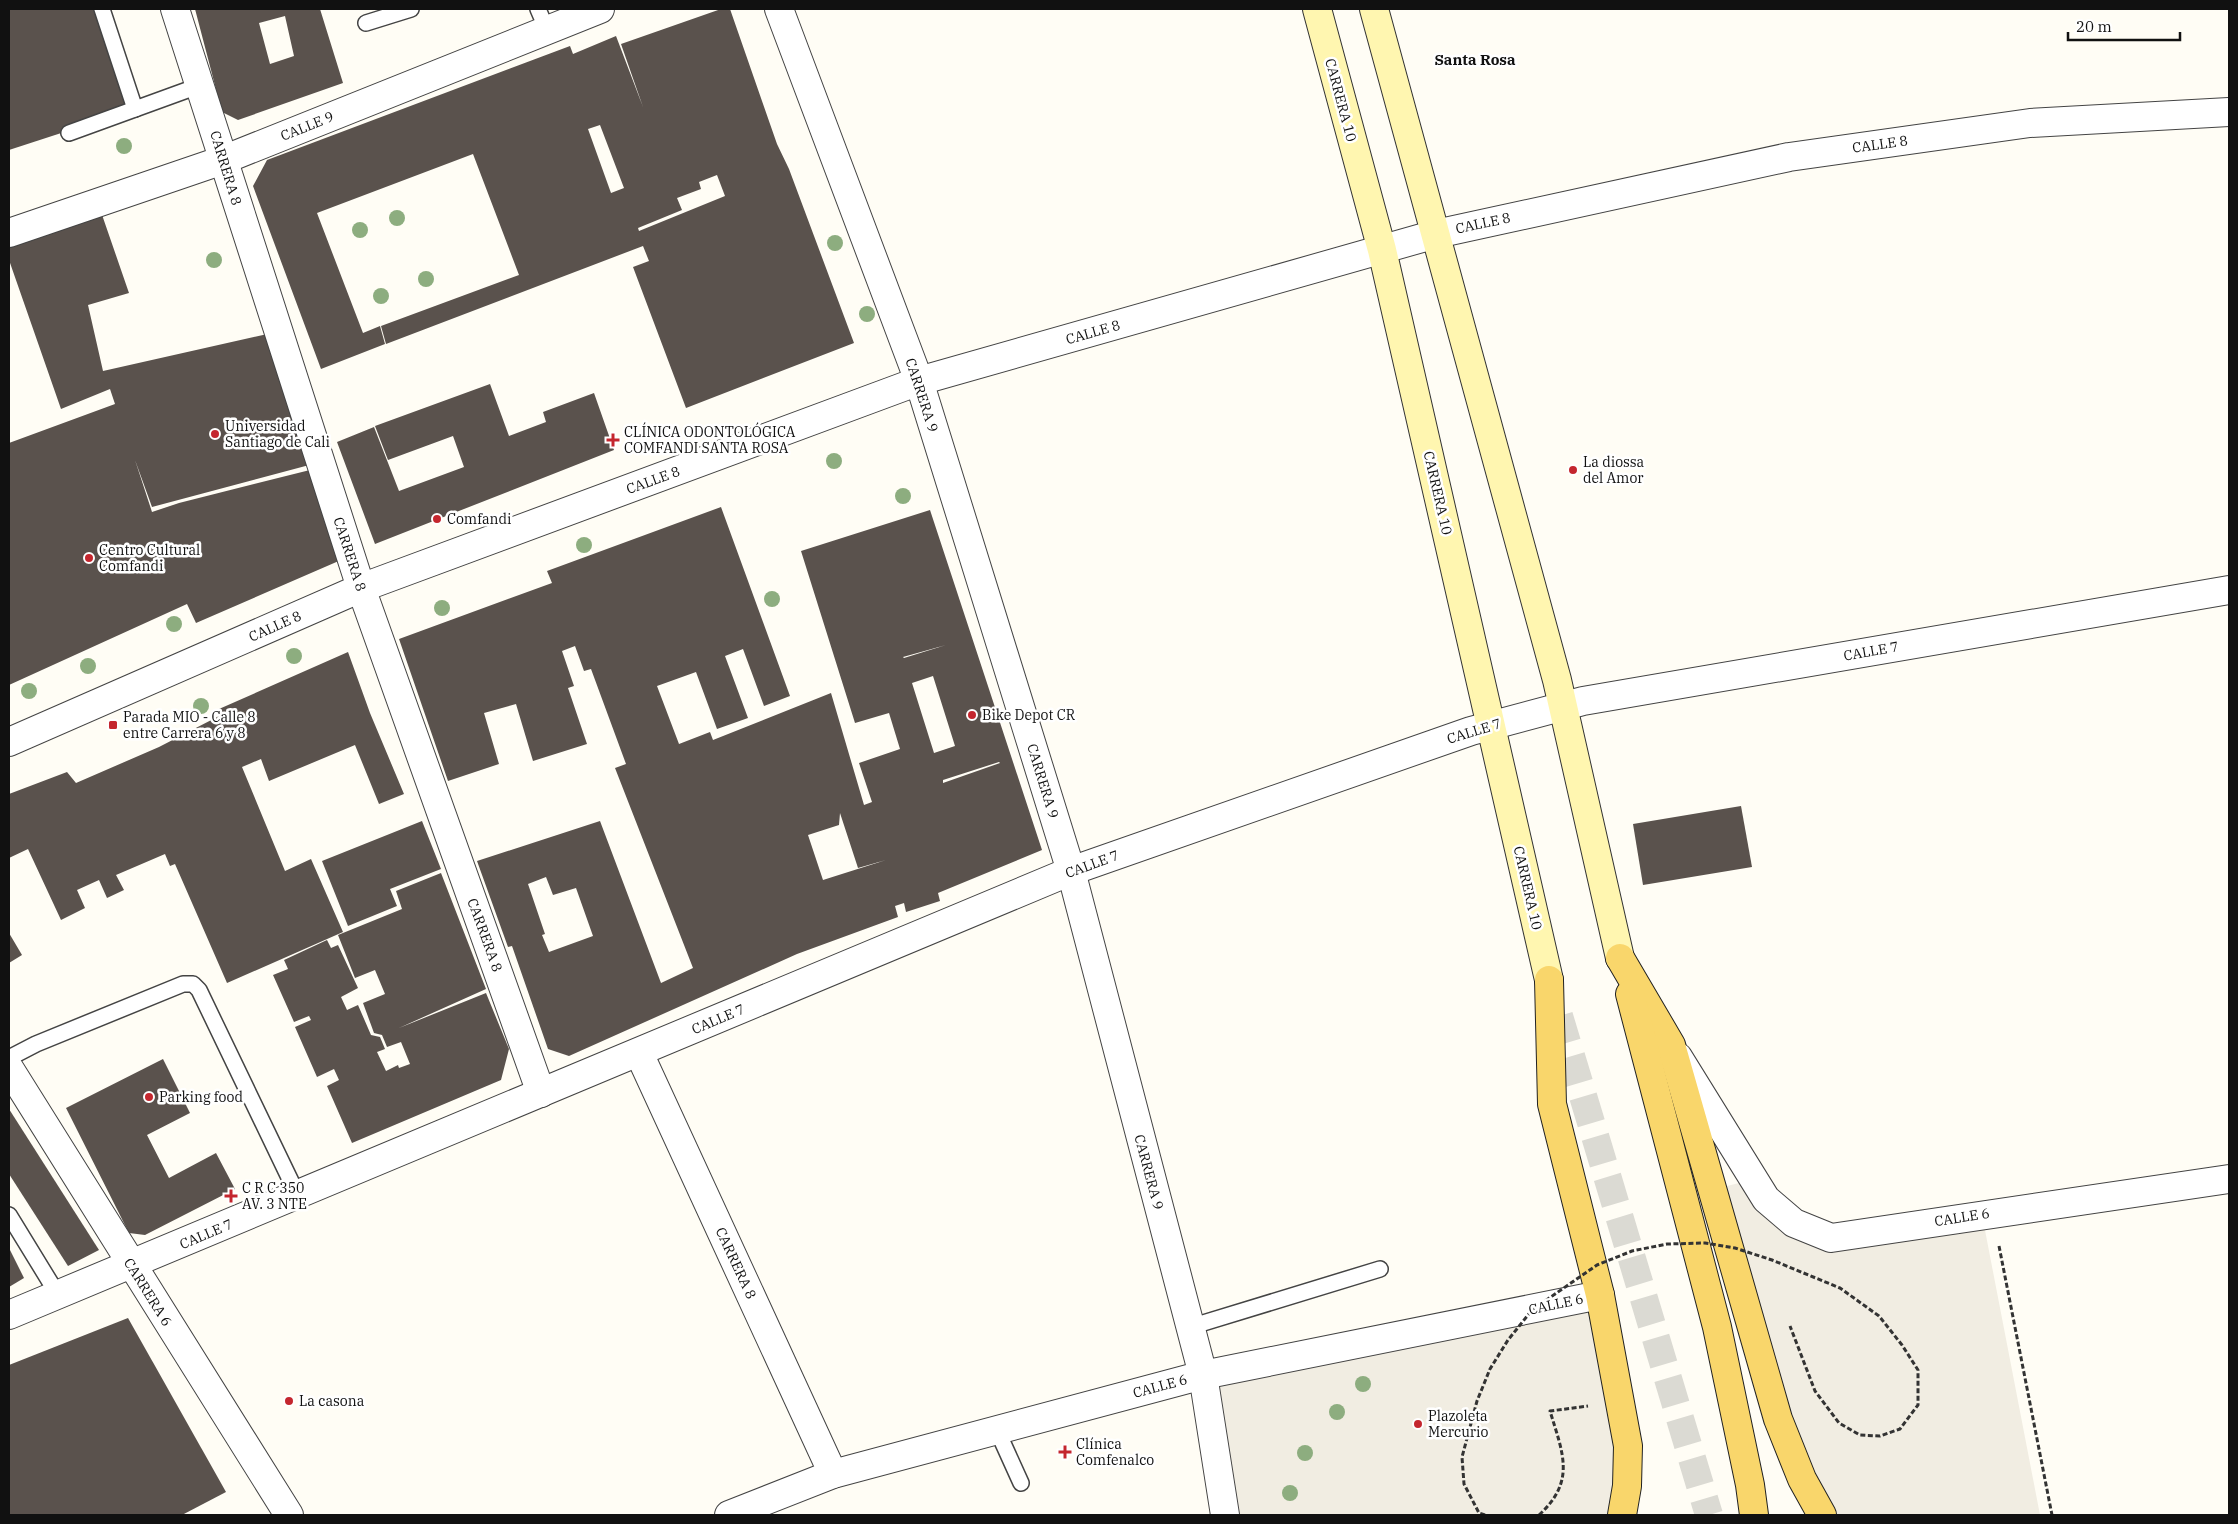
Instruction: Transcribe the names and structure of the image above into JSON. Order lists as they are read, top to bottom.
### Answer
{
  "streets": {
    "main road": ["CARRERA 10"],
    "street": [
      "CALLE 9",
      "CALLE 8",
      "CARRERA 8",
      "CARRERA 9",
      "CALLE 7",
      "CALLE 6",
      "CARRERA 6"
    ]
  },
  "crossings": [
    ["CARRERA 10", "CALLE 8"],
    ["CARRERA 10", "CALLE 7"],
    ["CALLE 9", "CARRERA 8"],
    ["CALLE 8", "CARRERA 8"],
    ["CALLE 8", "CARRERA 9"],
    ["CARRERA 8", "CALLE 7"],
    ["CARRERA 8", "CALLE 6"],
    ["CARRERA 9", "CALLE 7"],
    ["CARRERA 9", "CALLE 6"],
    ["CALLE 7", "CARRERA 6"]
  ],
  "districts": ["Santa Rosa"],
  "places": {
    "other": [
      "Universidad Santiago de Cali",
      "La diossa del Amor",
      "Comfandi",
      "Centro Cultural Comfandi",
      "Bike Depot CR",
      "Parking food",
      "La casona",
      "Plazoleta Mercurio"
    ],
    "health": ["CLÍNICA ODONTOLÓGICA COMFANDI SANTA ROSA", "C R C 350 AV. 3 NTE", "Clínica Comfenalco"],
    "transit": ["Parada MIO - Calle 8 entre Carrera 6 y 8"]
  },
  "scale_bar": "20 m"
}
